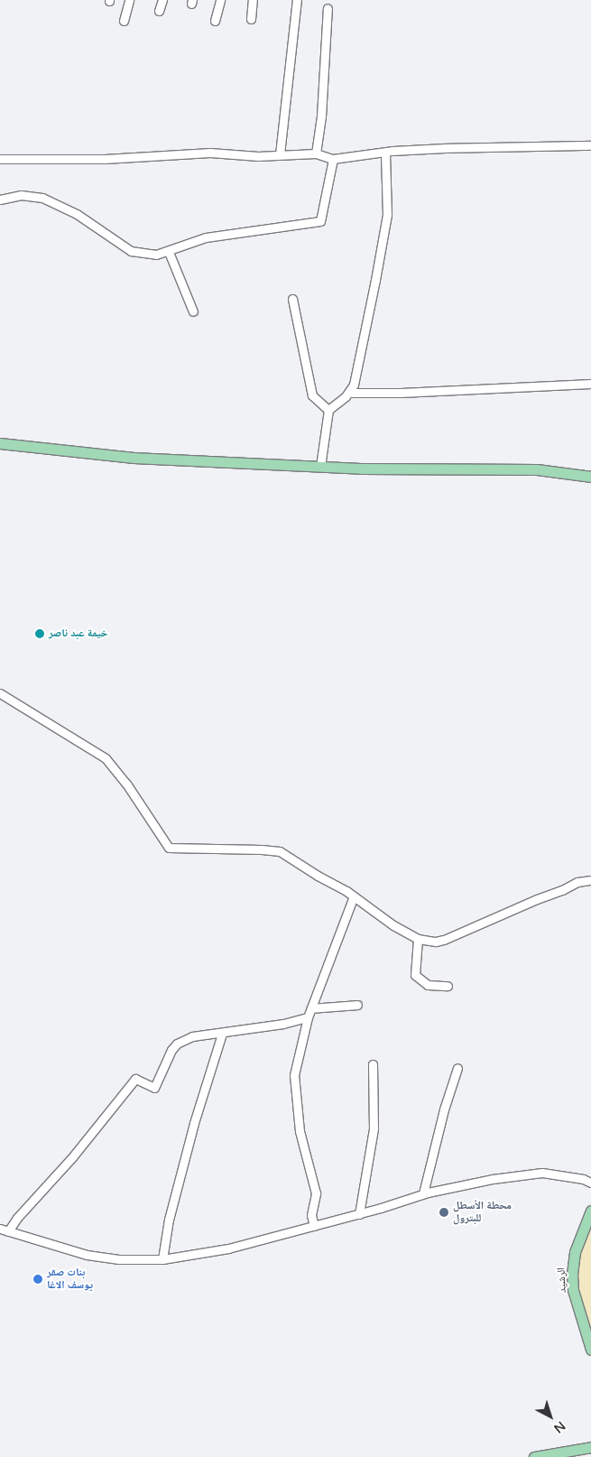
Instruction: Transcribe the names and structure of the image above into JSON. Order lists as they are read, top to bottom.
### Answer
{
  "streets": {
    "main road": ["الرشيد"]
  },
  "places": ["خيمة عبد ناصر", "محطة الأسطل للبترول", "بنات صقر يوسف الاغا"],
  "north": "bottom right"
}
